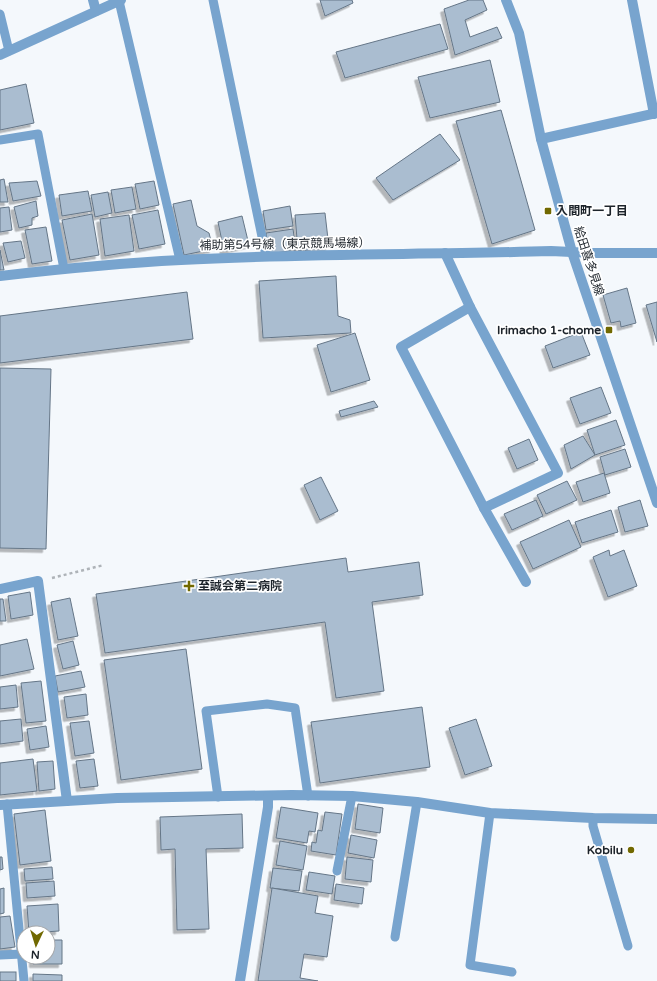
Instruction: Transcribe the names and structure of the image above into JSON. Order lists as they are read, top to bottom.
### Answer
{
  "streets": {
    "street": ["補助第54号線（東京競馬場線）", "給田喜多見線"]
  },
  "crossings": [
    ["補助第54号線（東京競馬場線）", "給田喜多見線"]
  ],
  "places": {
    "transit": ["入間町一丁目", "Irimacho 1-chome"],
    "health": ["至誠会第二病院"],
    "other": ["Kobilu"]
  },
  "north": "bottom"
}
